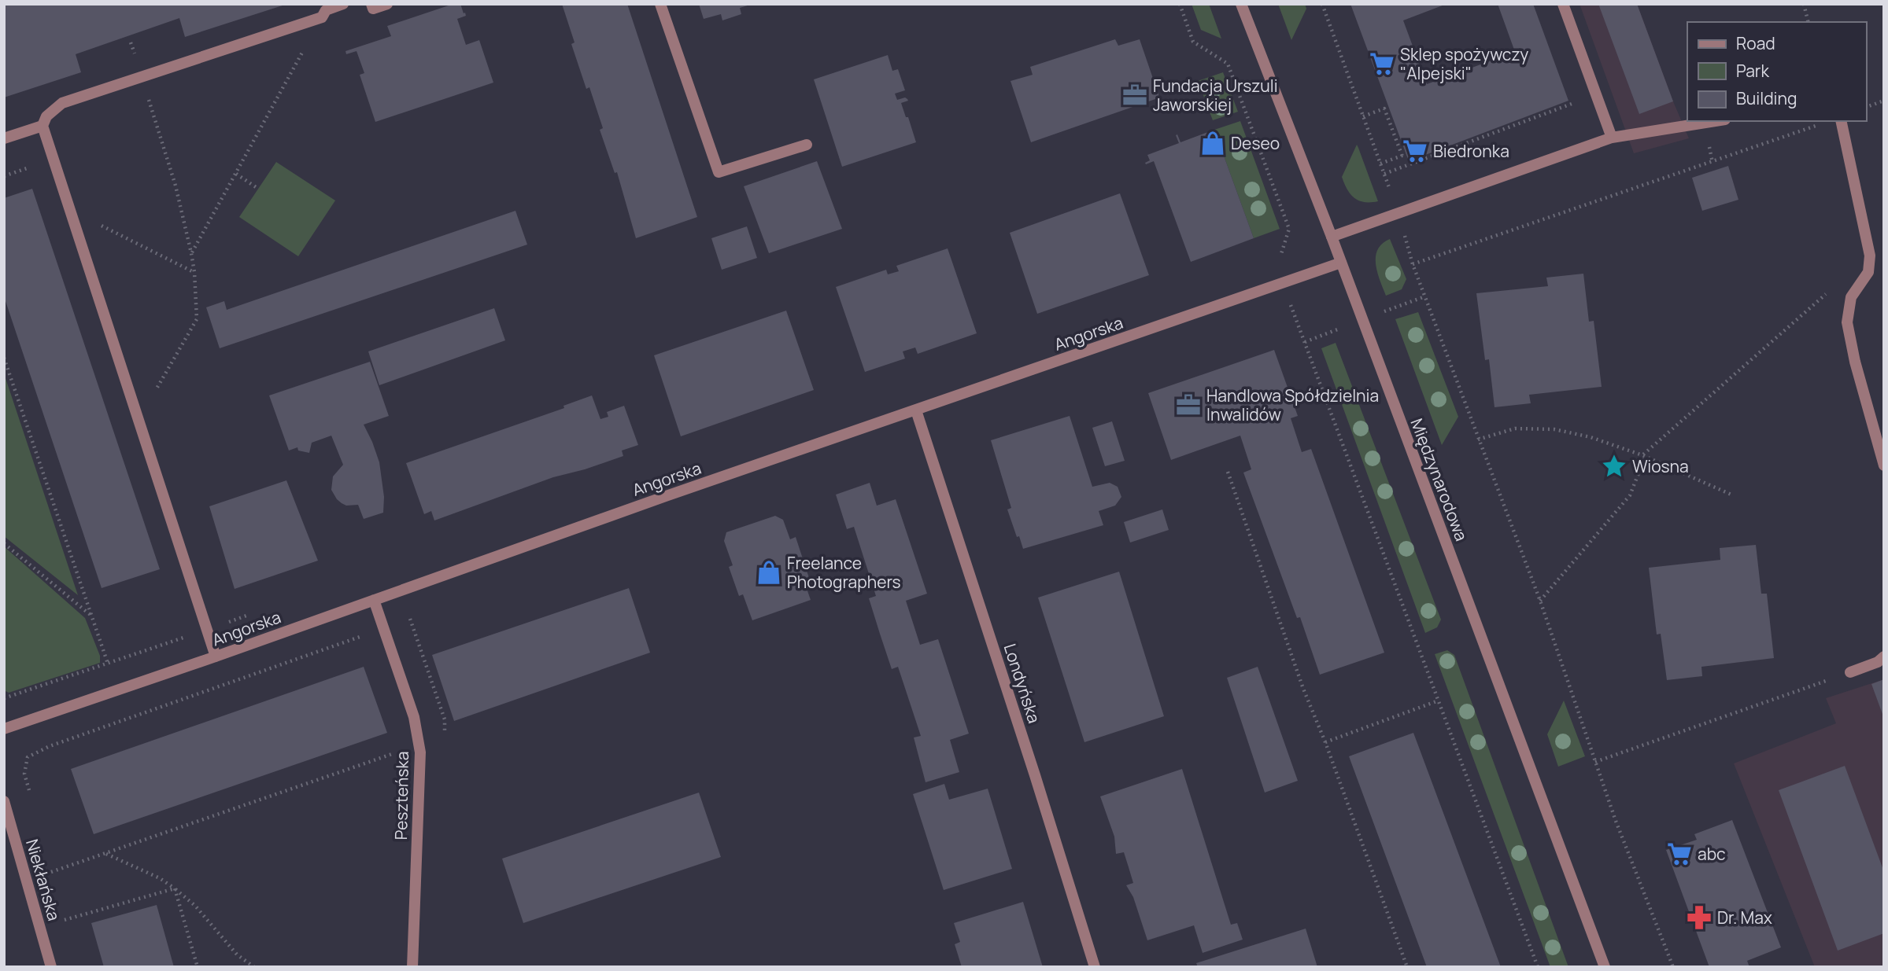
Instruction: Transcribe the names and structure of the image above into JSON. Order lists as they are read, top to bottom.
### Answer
{
  "streets": {
    "street": [
      "Angorska",
      "Międzynarodowa",
      "Londyńska",
      "Peszteńska",
      "Niekłańska"
    ]
  },
  "crossings": [
    ["Angorska", "Międzynarodowa"],
    ["Angorska", "Londyńska"],
    ["Angorska", "Peszteńska"]
  ],
  "places": {
    "supermarket": ["Sklep spożywczy \"Alpejski\"", "Biedronka", "abc"],
    "office": ["Fundacja Urszuli Jaworskiej", "Handlowa Spółdzielnia Inwalidów"],
    "shop": ["Deseo", "Freelance Photographers"],
    "place": ["Wiosna"],
    "pharmacy": ["Dr. Max"]
  },
  "legend": ["Road", "Park", "Building"]
}
